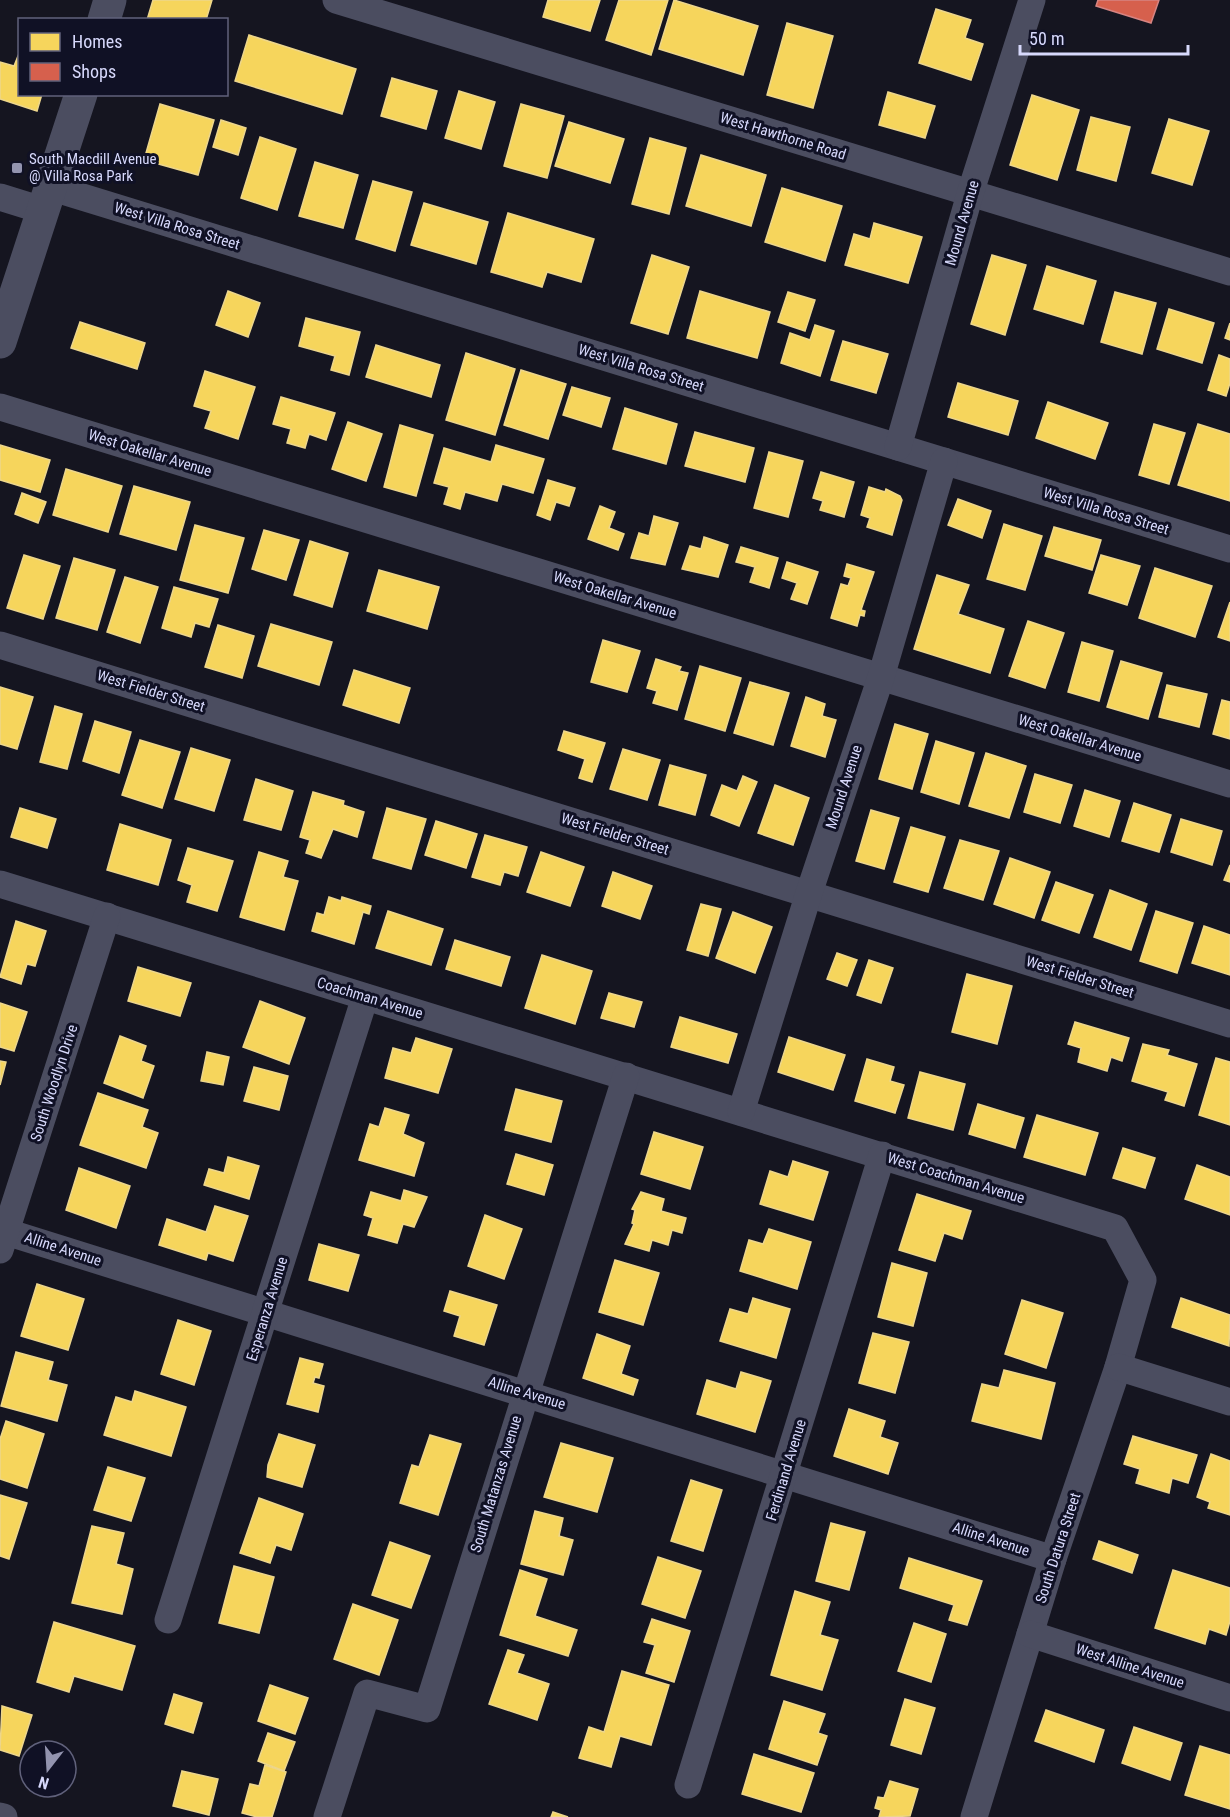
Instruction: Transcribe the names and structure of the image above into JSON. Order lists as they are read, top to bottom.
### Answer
{
  "streets": {
    "street": [
      "West Hawthorne Road",
      "Mound Avenue",
      "West Villa Rosa Street",
      "West Oakellar Avenue",
      "West Fielder Street",
      "Coachman Avenue",
      "South Woodlyn Drive",
      "West Coachman Avenue",
      "Alline Avenue",
      "Esperanza Avenue",
      "Ferdinand Avenue",
      "South Matanzas Avenue",
      "South Datura Street",
      "West Alline Avenue"
    ]
  },
  "crossings": [
    ["West Hawthorne Road", "Mound Avenue"],
    ["Mound Avenue", "West Villa Rosa Street"],
    ["Mound Avenue", "West Oakellar Avenue"],
    ["Mound Avenue", "West Fielder Street"],
    ["Mound Avenue", "Coachman Avenue"],
    ["Mound Avenue", "West Coachman Avenue"],
    ["Coachman Avenue", "South Woodlyn Drive"],
    ["Coachman Avenue", "West Coachman Avenue"],
    ["Coachman Avenue", "Esperanza Avenue"],
    ["Coachman Avenue", "South Matanzas Avenue"],
    ["South Woodlyn Drive", "Alline Avenue"],
    ["West Coachman Avenue", "Ferdinand Avenue"],
    ["West Coachman Avenue", "South Datura Street"],
    ["Alline Avenue", "Esperanza Avenue"],
    ["Alline Avenue", "Ferdinand Avenue"],
    ["Alline Avenue", "South Matanzas Avenue"],
    ["Alline Avenue", "South Datura Street"],
    ["South Datura Street", "West Alline Avenue"]
  ],
  "places": {
    "transit": ["South Macdill Avenue @ Villa Rosa Park"]
  },
  "legend": ["Homes", "Shops"],
  "scale_bar": "50 m",
  "north": "bottom"
}
